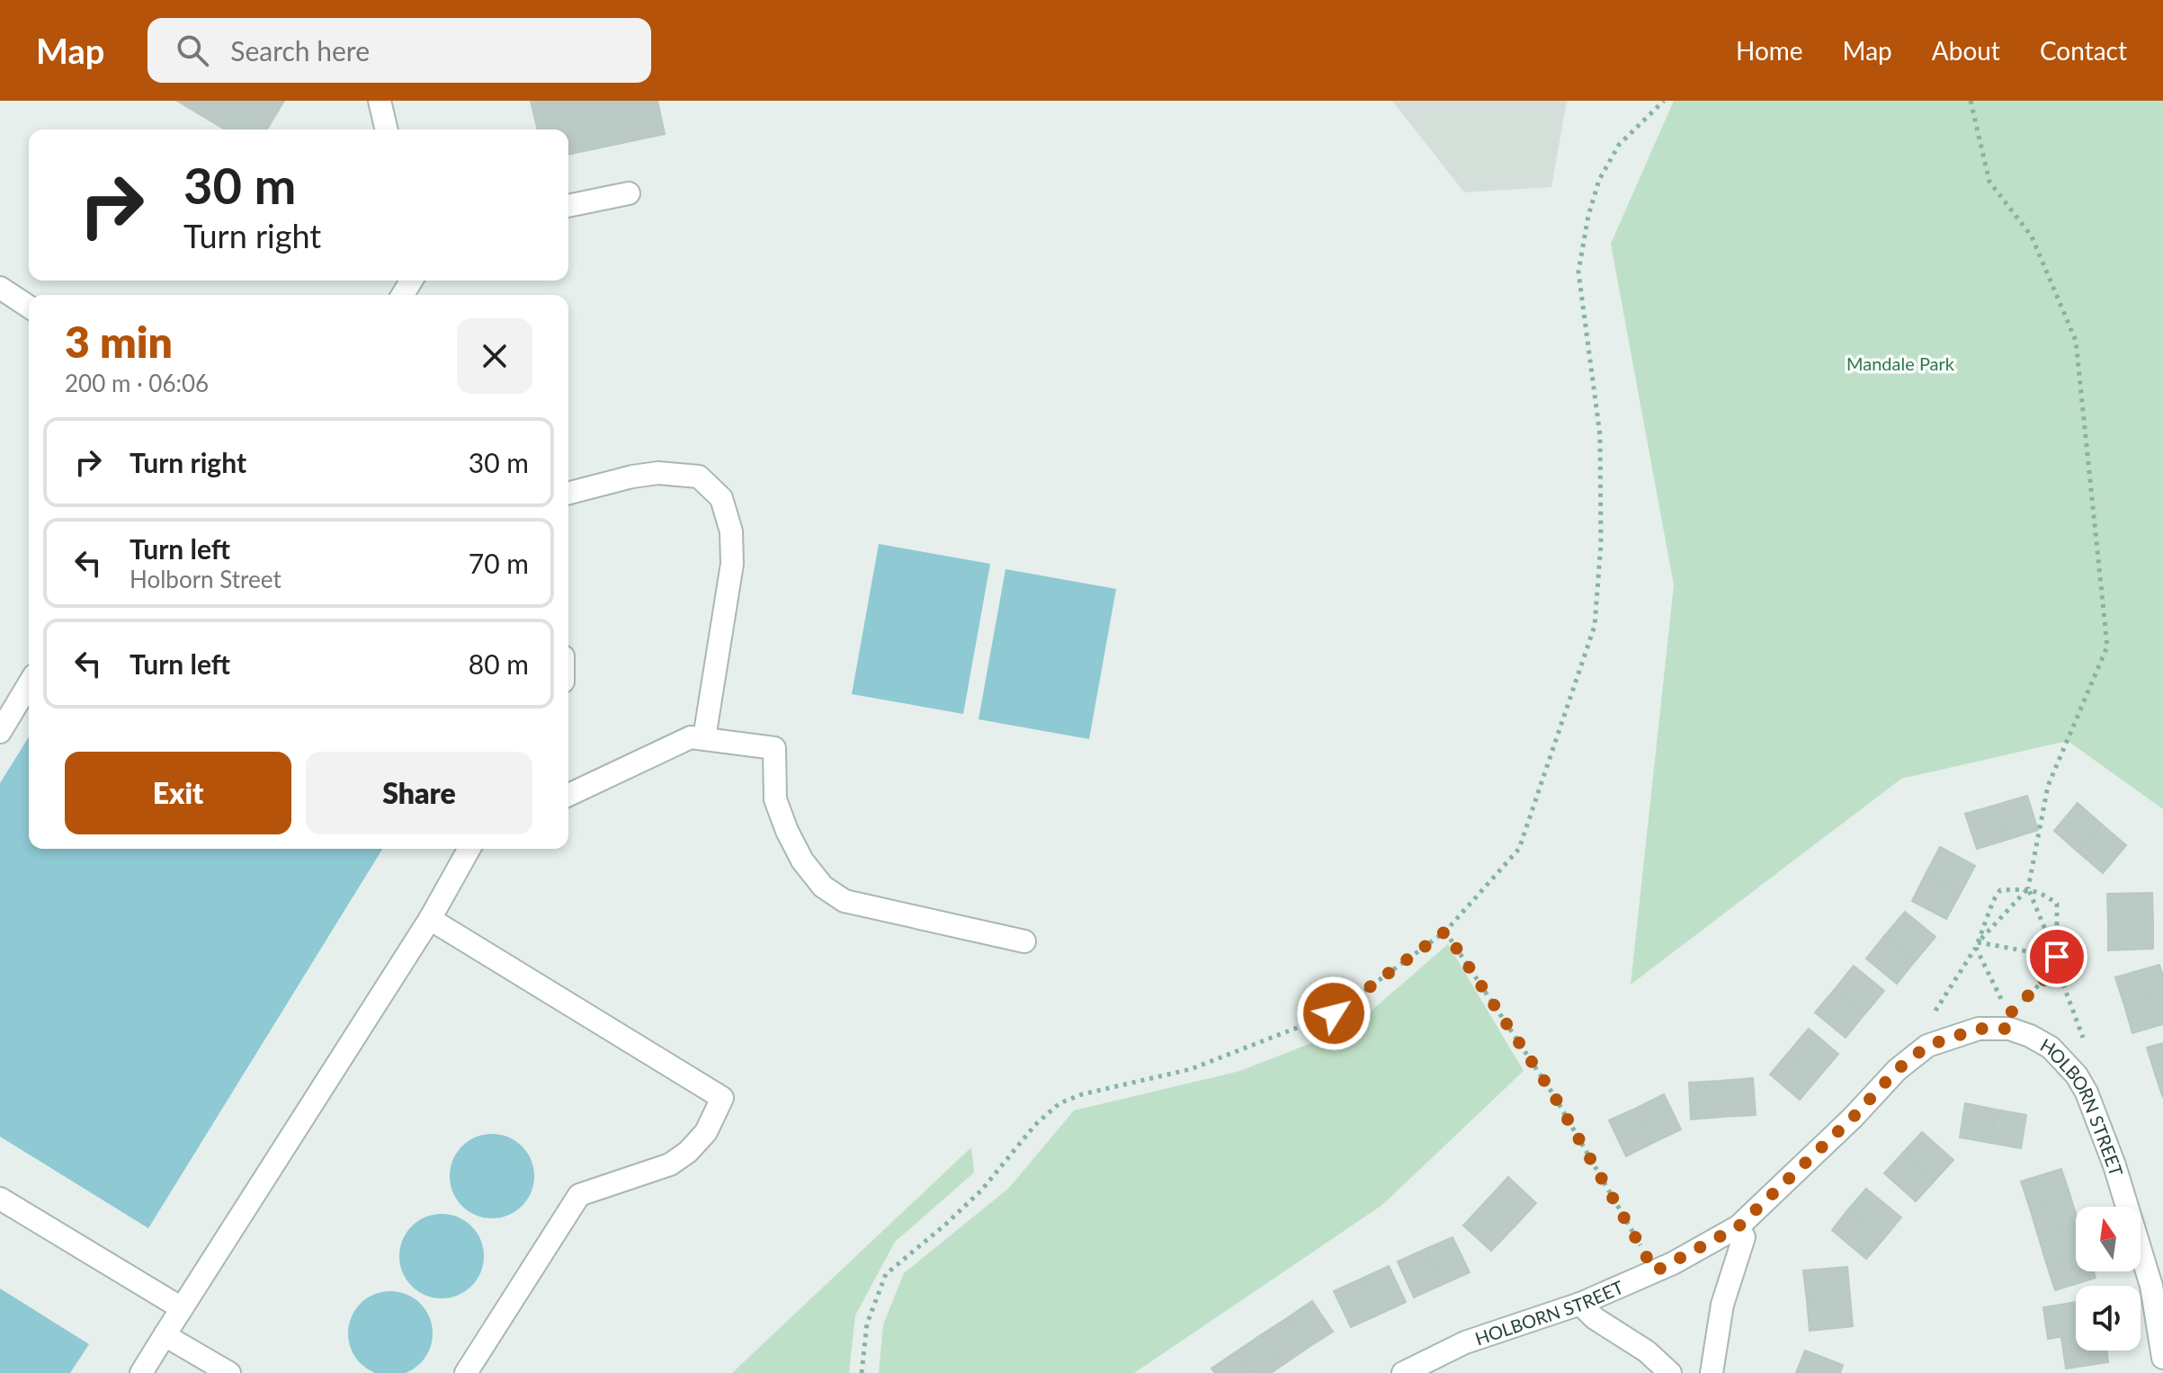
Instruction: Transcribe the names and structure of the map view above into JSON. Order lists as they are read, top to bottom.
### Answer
{
  "streets": {
    "street": ["HOLBORN STREET"]
  },
  "parks": ["Mandale Park"],
  "north": "top",
  "page": {
    "header": "Map",
    "search": "Search here",
    "nav": [
      "Home",
      "Map",
      "About",
      "Contact"
    ],
    "turn": ["30 m", "Turn right"],
    "heading": ["3 min", "200 m · 06:06"],
    "list": [
      {
        "name": "Turn right",
        "value": "30 m"
      },
      {
        "name": "Turn left",
        "note": "Holborn Street",
        "value": "70 m"
      },
      {
        "name": "Turn left",
        "value": "80 m"
      }
    ],
    "buttons": ["Exit", "Share"]
  }
}
